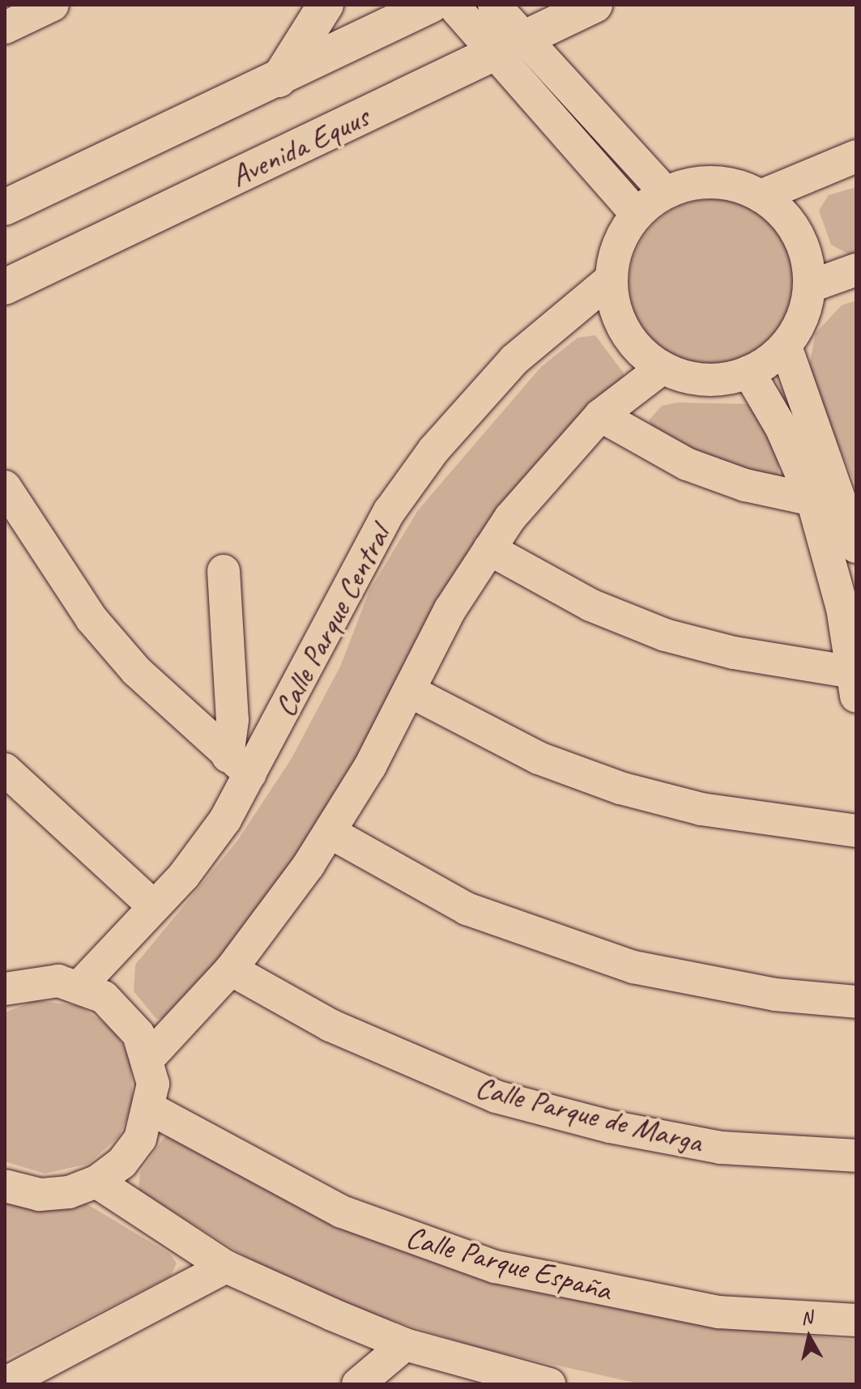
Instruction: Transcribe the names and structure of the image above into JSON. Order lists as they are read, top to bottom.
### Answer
{
  "streets": {
    "main road": ["Avenida Equus"],
    "street": ["Calle Parque Central", "Calle Parque de Marga", "Calle Parque España"]
  },
  "north": "top"
}
